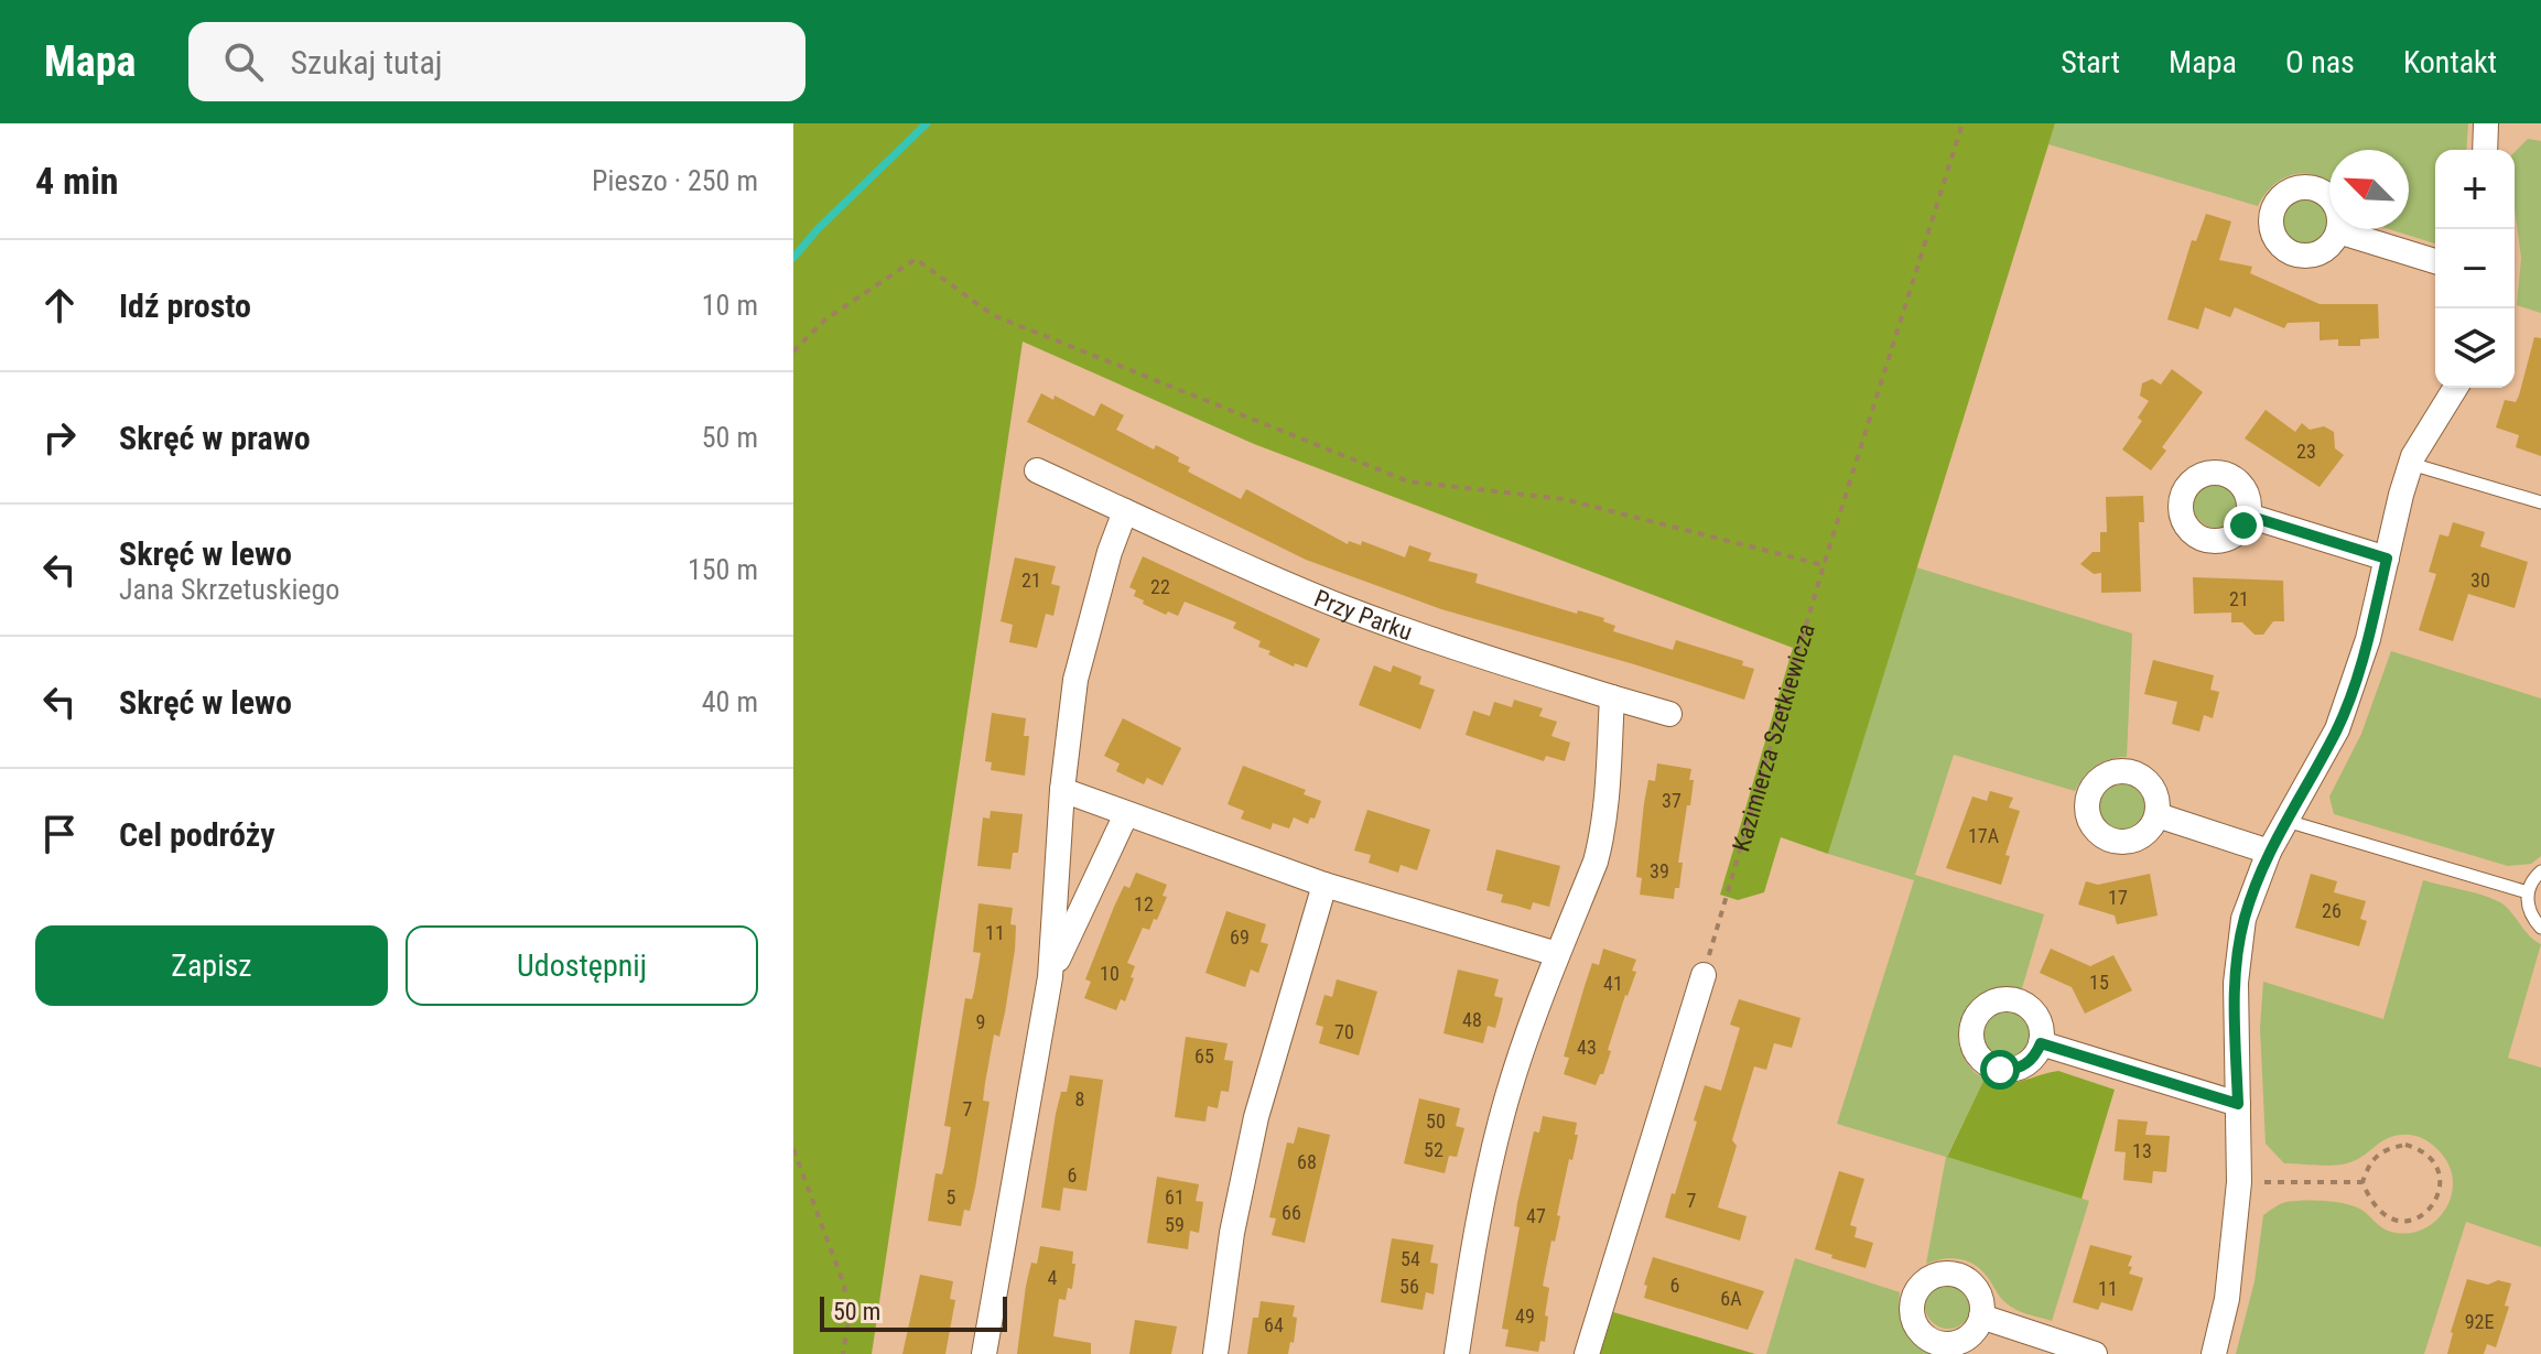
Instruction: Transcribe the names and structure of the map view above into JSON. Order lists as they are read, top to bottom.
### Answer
{
  "streets": {
    "street": ["Przy Parku"],
    "path": ["Kazimierza Szetkiewicza"]
  },
  "house_numbers": [
    "23",
    "21",
    "30",
    "22",
    "21",
    "37",
    "17A",
    "39",
    "17",
    "12",
    "26",
    "11",
    "69",
    "10",
    "15",
    "41",
    "48",
    "9",
    "70",
    "43",
    "65",
    "8",
    "7",
    "50",
    "52",
    "13",
    "68",
    "6",
    "5",
    "61",
    "7",
    "66",
    "47",
    "59",
    "54",
    "4",
    "6",
    "56",
    "11",
    "6A",
    "49",
    "92E",
    "64"
  ],
  "scale_bar": "50 m",
  "north": "top left",
  "page": {
    "header": "Mapa",
    "search": "Szukaj tutaj",
    "nav": [
      "Start",
      "Mapa",
      "O nas",
      "Kontakt"
    ],
    "heading": ["4 min", "Pieszo · 250 m"],
    "map_buttons": ["+", "−"],
    "list": [
      ["Idź prosto", "10 m"],
      ["Skręć w prawo", "50 m"],
      ["Skręć w lewo", "Jana Skrzetuskiego", "150 m"],
      ["Skręć w lewo", "40 m"],
      "Cel podróży"
    ],
    "buttons": ["Zapisz", "Udostępnij"],
    "scale": "50 m"
  }
}
